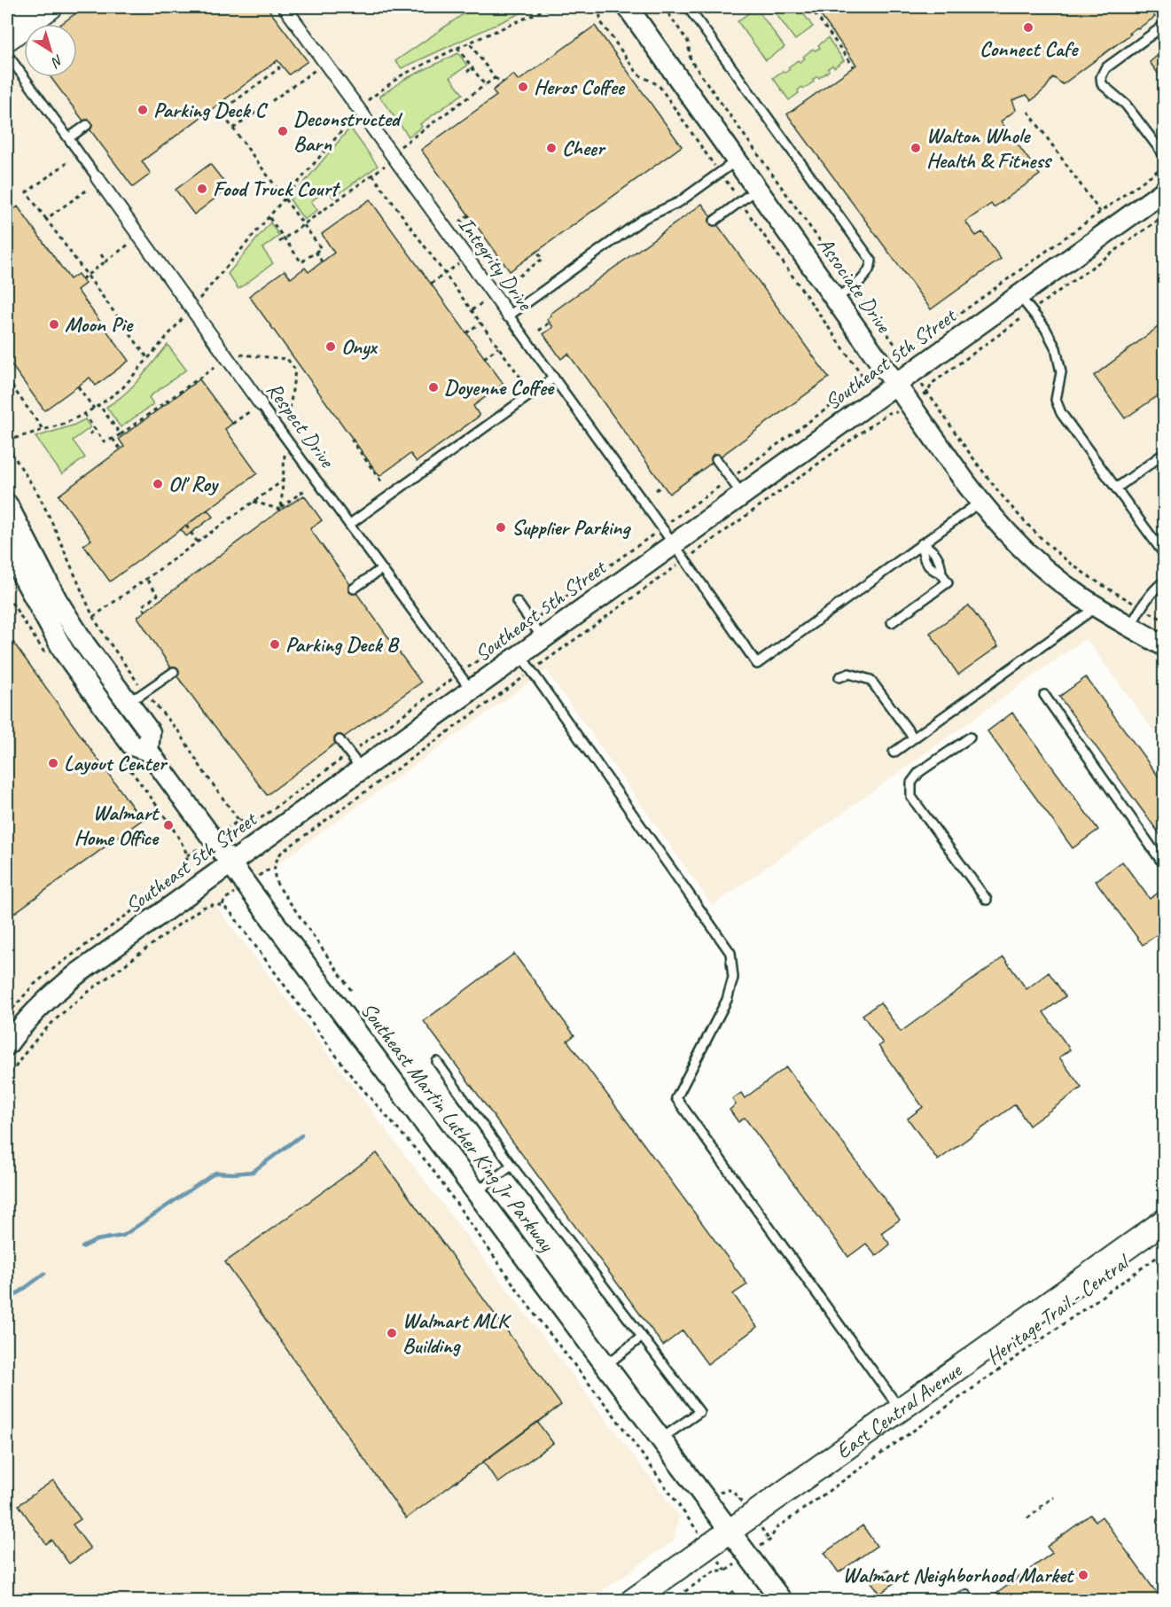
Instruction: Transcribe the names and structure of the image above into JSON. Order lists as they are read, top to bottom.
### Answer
{
  "streets": {
    "main road": ["East Central Avenue"],
    "street": [
      "Integrity Drive",
      "Associate Drive",
      "Southeast 5th Street",
      "Respect Drive",
      "Southeast Martin Luther King Jr Parkway"
    ],
    "path": ["Heritage Trail - Central"]
  },
  "crossings": [
    ["Integrity Drive", "Southeast 5th Street"],
    ["Associate Drive", "Southeast 5th Street"],
    ["Southeast 5th Street", "Respect Drive"],
    ["Southeast 5th Street", "Southeast Martin Luther King Jr Parkway"],
    ["Southeast Martin Luther King Jr Parkway", "East Central Avenue"]
  ],
  "places": [
    "Connect Cafe",
    "Heros Coffee",
    "Parking Deck C",
    "Deconstructed Barn",
    "Cheer",
    "Walton Whole Health & Fitness",
    "Food Truck Court",
    "Moon Pie",
    "Onyx",
    "Doyenne Coffee",
    "Ol' Roy",
    "Supplier Parking",
    "Parking Deck B",
    "Layout Center",
    "Walmart Home Office",
    "Walmart MLK Building",
    "Walmart Neighborhood Market"
  ],
  "north": "bottom right"
}
